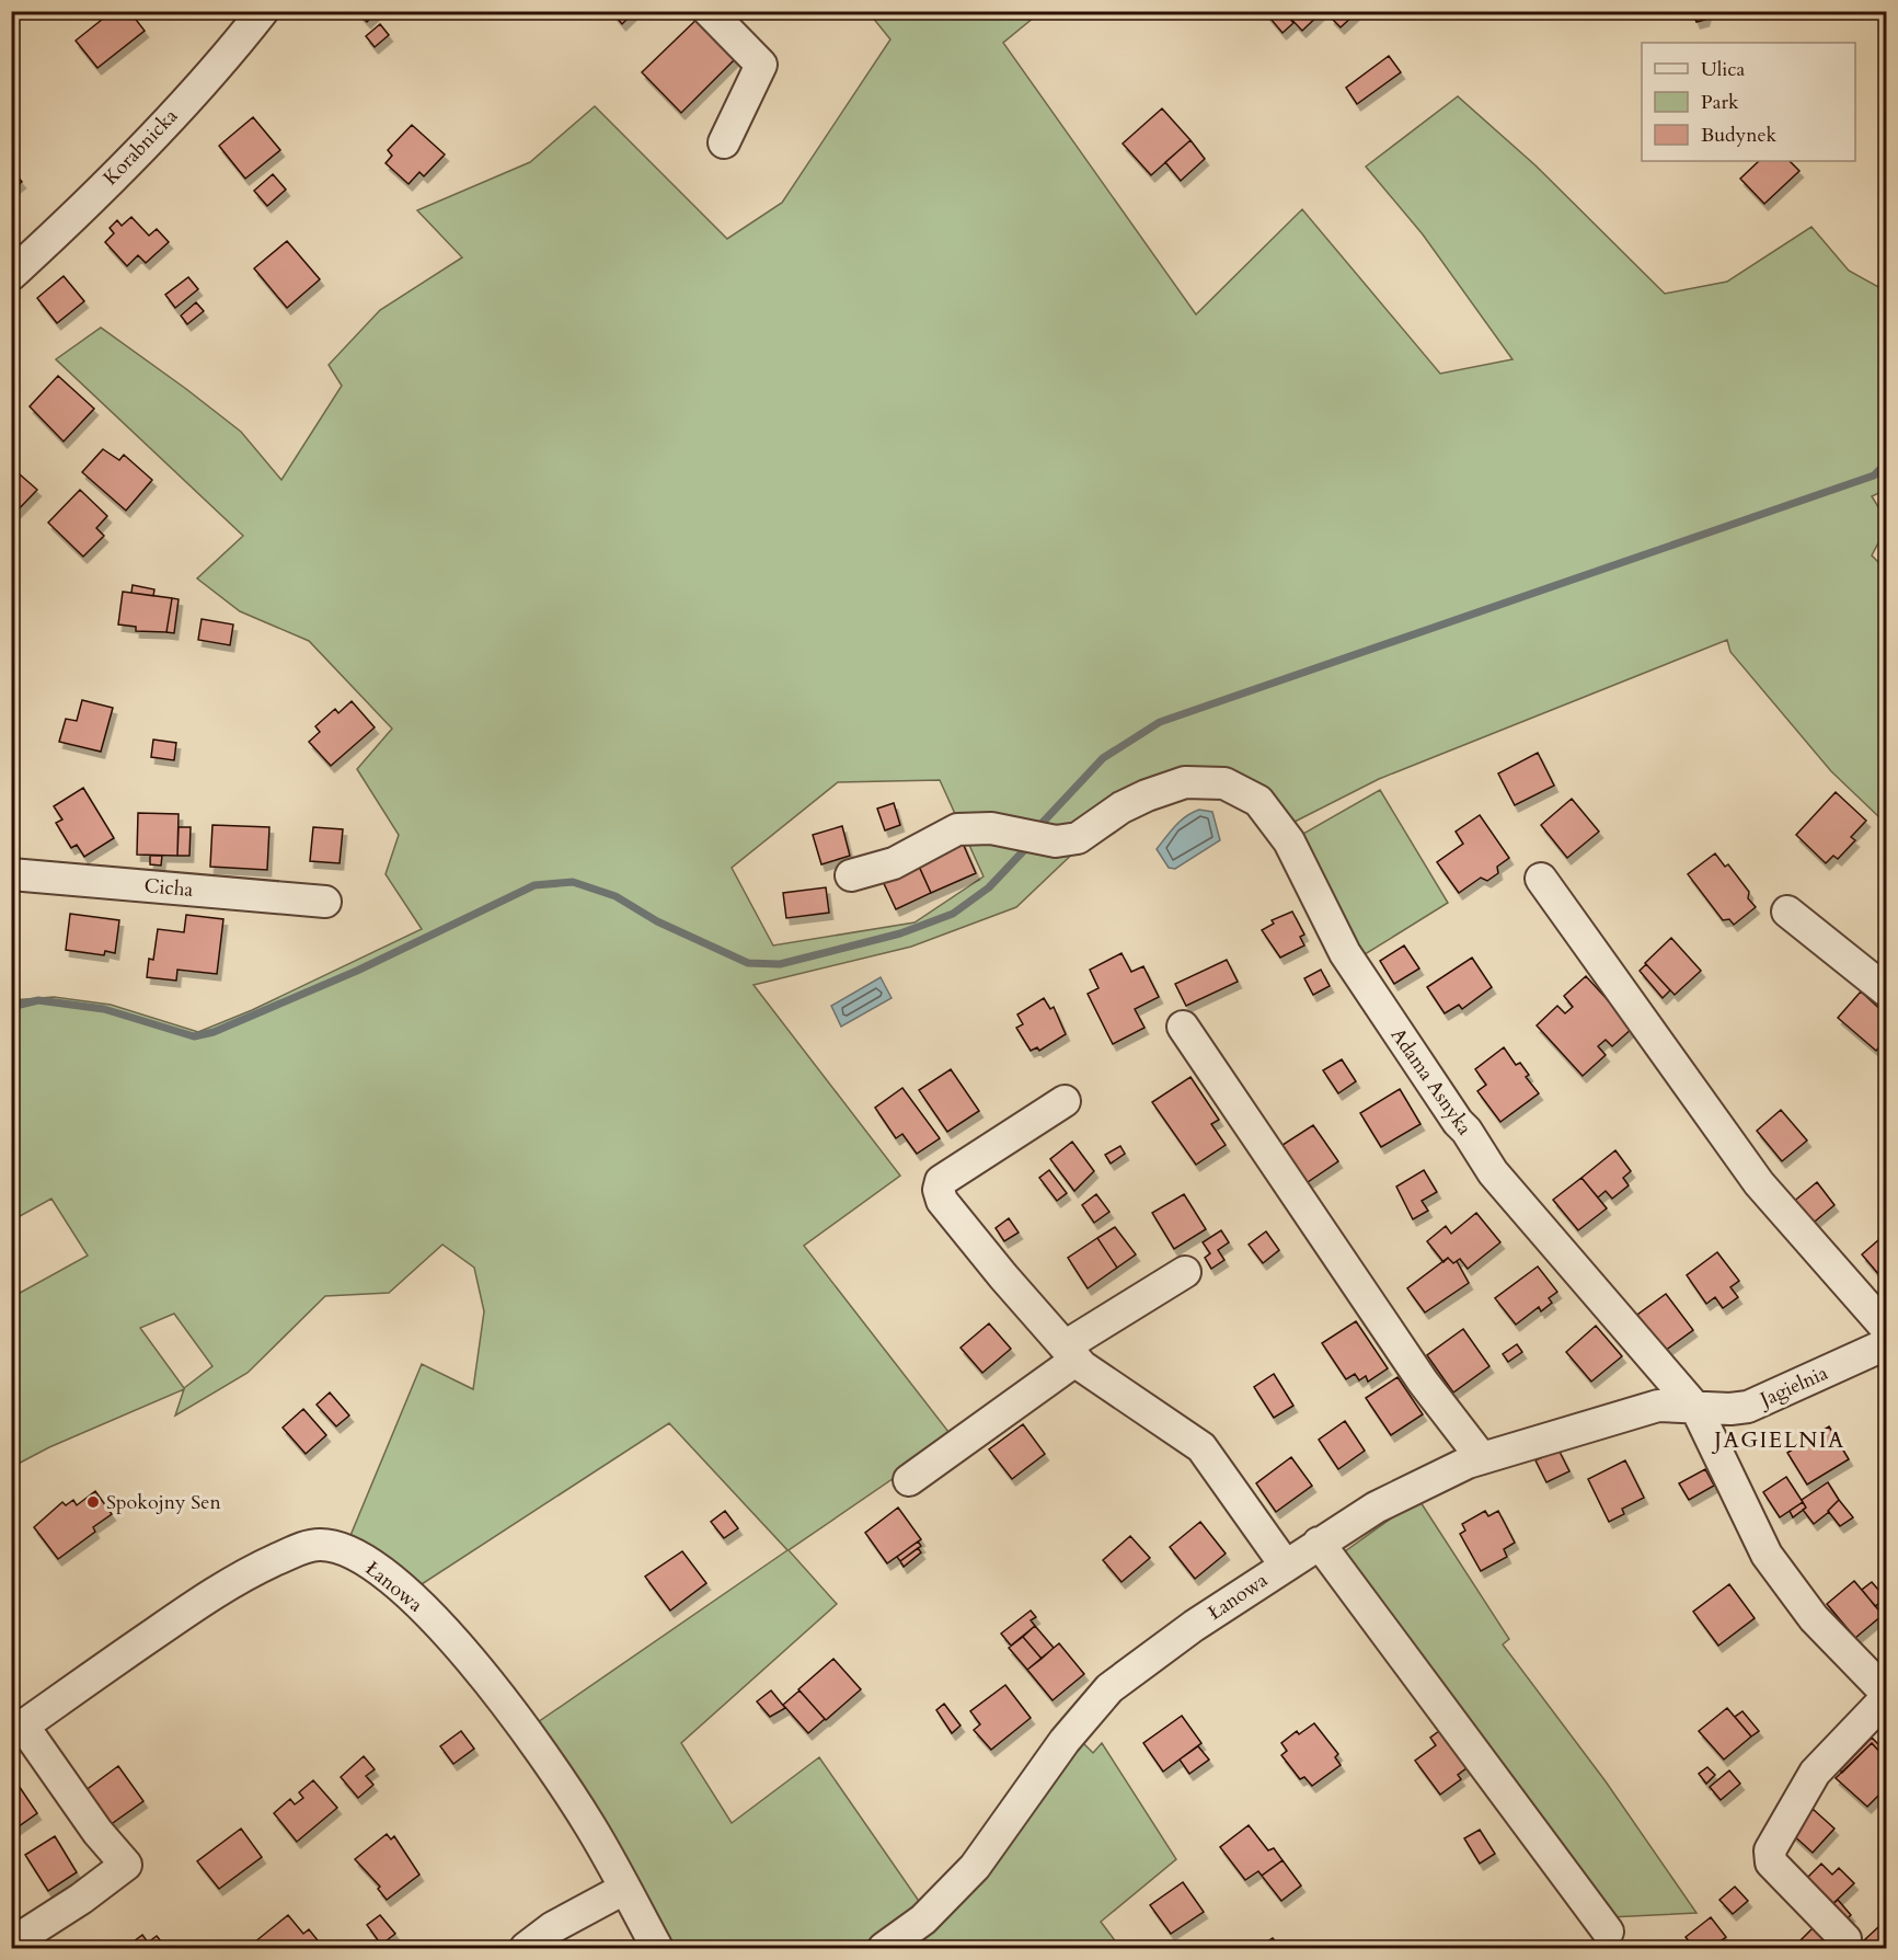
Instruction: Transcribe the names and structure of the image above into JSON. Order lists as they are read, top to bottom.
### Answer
{
  "streets": {
    "street": [
      "Korabnicka",
      "Cicha",
      "Adama Asnyka",
      "Jagielnia",
      "Łanowa"
    ]
  },
  "crossings": [
    ["Adama Asnyka", "Jagielnia"],
    ["Adama Asnyka", "Łanowa"],
    ["Jagielnia", "Łanowa"]
  ],
  "districts": ["JAGIELNIA"],
  "places": ["Spokojny Sen"],
  "legend": ["Ulica", "Park", "Budynek"]
}
